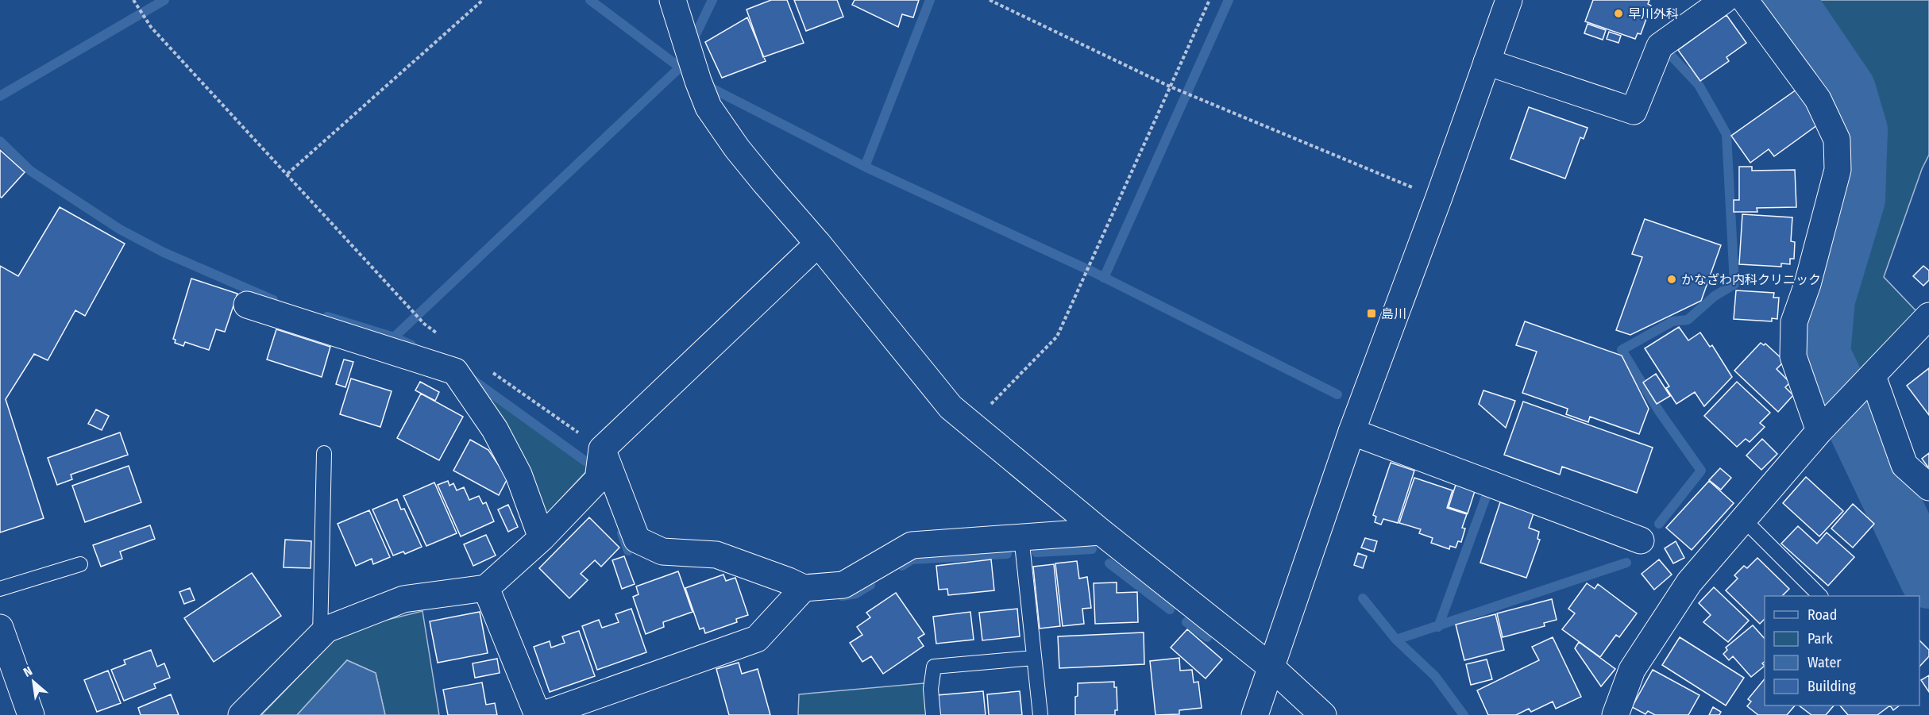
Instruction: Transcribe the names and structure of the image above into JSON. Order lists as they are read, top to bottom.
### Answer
{
  "places": {
    "other": ["早川外科", "かなざわ内科クリニック"],
    "transit": ["島川"]
  },
  "legend": [
    "Road",
    "Park",
    "Water",
    "Building"
  ],
  "north": "top left"
}
